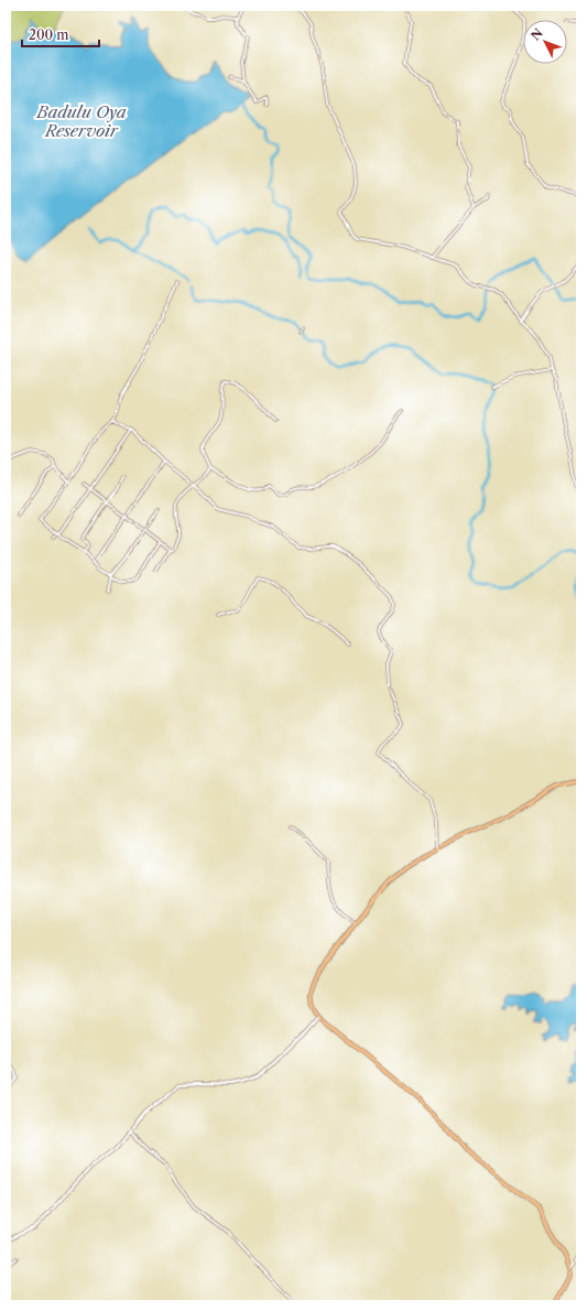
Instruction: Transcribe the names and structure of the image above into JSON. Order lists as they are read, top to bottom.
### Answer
{
  "water": ["Badulu Oya Reservoir"],
  "scale_bar": "200 m",
  "north": "top left"
}
